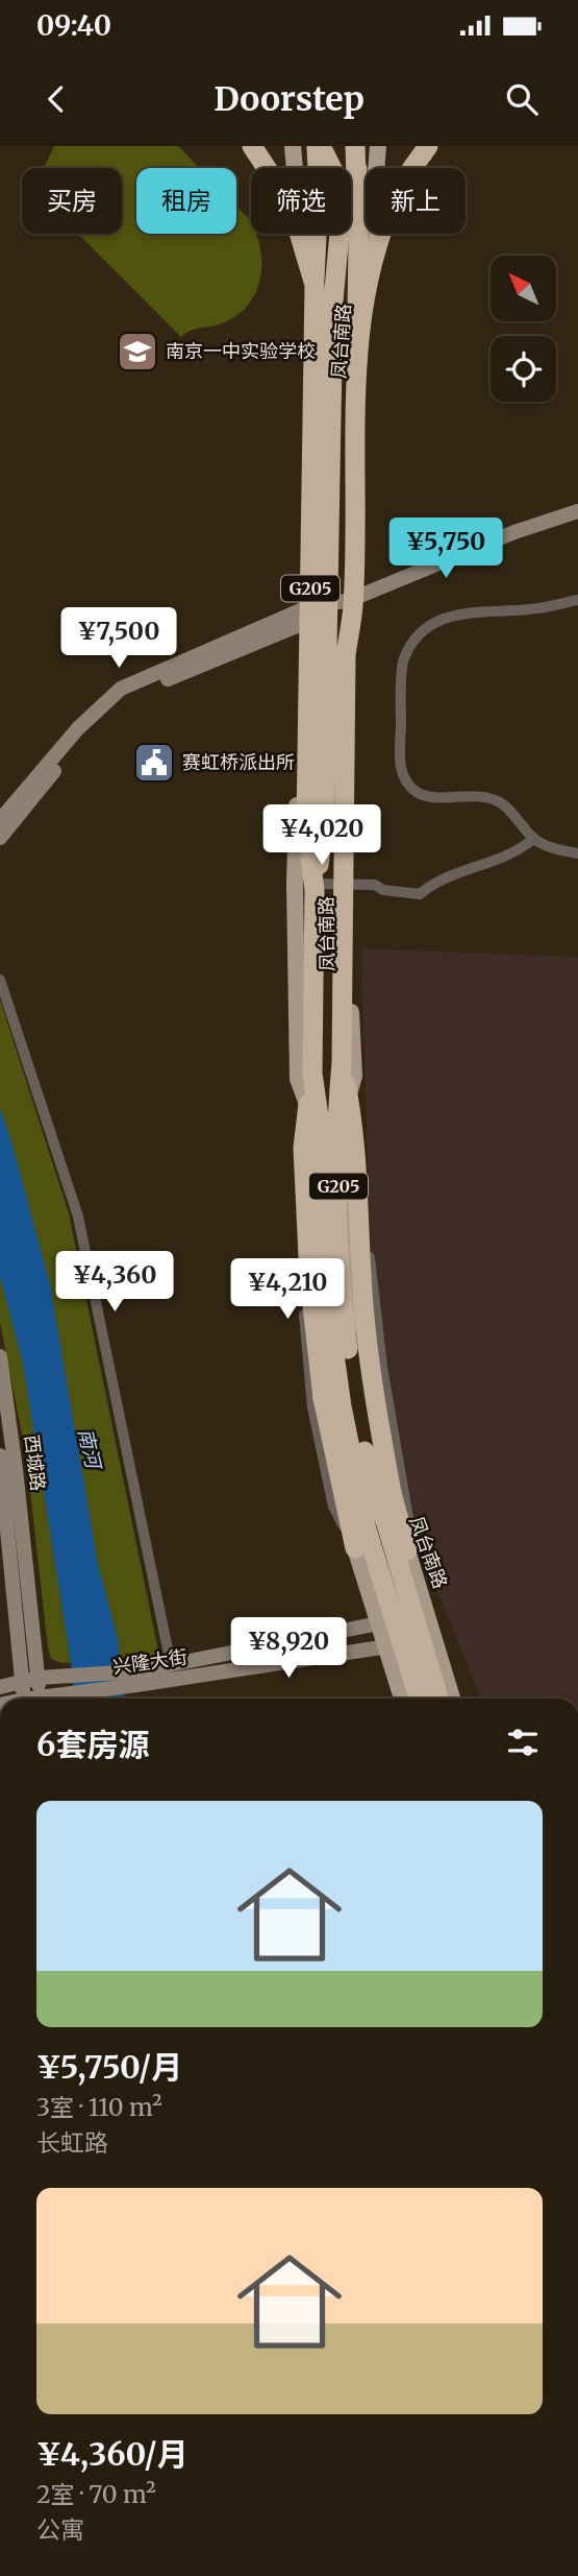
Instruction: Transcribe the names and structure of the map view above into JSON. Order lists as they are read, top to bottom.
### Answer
{
  "streets": {
    "highway": ["凤台南路", "G205"],
    "main road": ["西城路", "兴隆大街"]
  },
  "crossings": [
    ["凤台南路", "G205"],
    ["凤台南路", "兴隆大街"],
    ["西城路", "兴隆大街"]
  ],
  "water": ["南河"],
  "places": {
    "school or university": ["南京一中实验学校"],
    "public building": ["赛虹桥派出所"]
  },
  "north": "top left",
  "page": {
    "status": "09:40",
    "header": "Doorstep",
    "chip": [
      "买房",
      "租房",
      "筛选",
      "新上"
    ],
    "price": [
      "¥5,750",
      "¥7,500",
      "¥4,020",
      "¥4,360",
      "¥4,210",
      "¥8,920"
    ],
    "heading": "6套房源",
    "list": [
      {
        "name": "¥5,750/月",
        "note": "3室 · 110 m² · 长虹路"
      },
      {
        "name": "¥4,360/月",
        "note": "2室 · 70 m² · 公寓"
      }
    ]
  }
}
